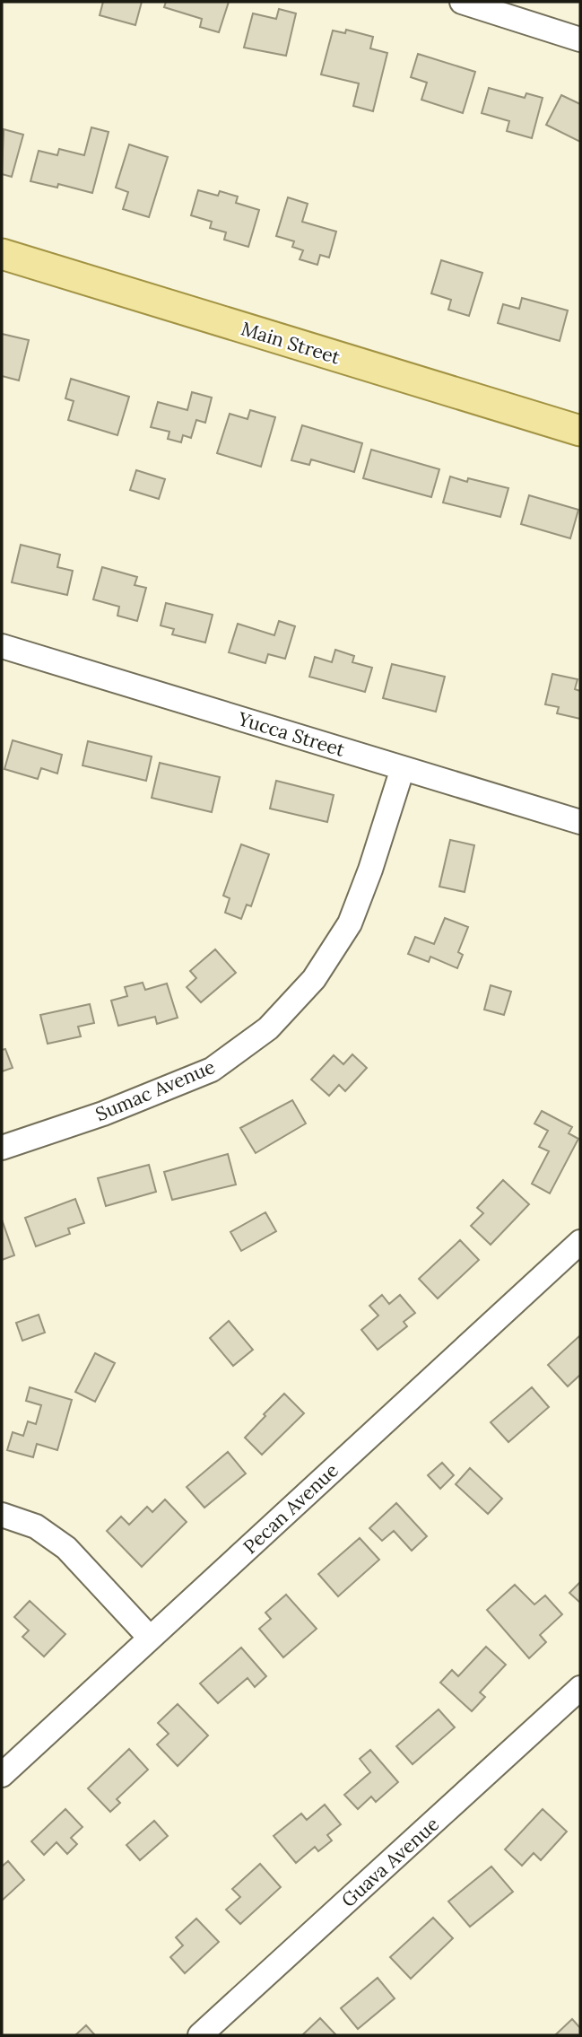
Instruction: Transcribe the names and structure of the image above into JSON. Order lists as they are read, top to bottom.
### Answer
{
  "streets": {
    "main road": ["Main Street"],
    "street": [
      "Yucca Street",
      "Sumac Avenue",
      "Pecan Avenue",
      "Guava Avenue"
    ]
  },
  "crossings": [
    ["Yucca Street", "Sumac Avenue"]
  ]
}
